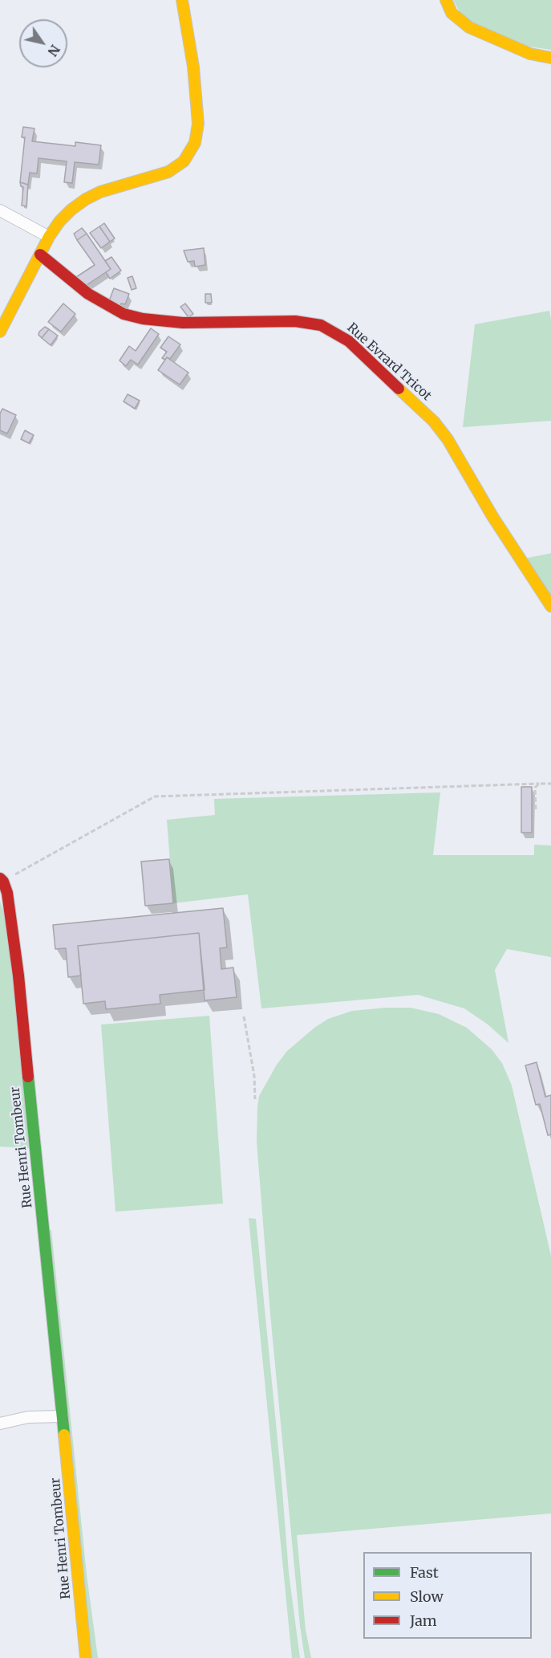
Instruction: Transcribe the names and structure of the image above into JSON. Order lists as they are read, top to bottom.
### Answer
{
  "streets": {
    "street": ["Rue Evrard Tricot", "Rue Henri Tombeur"]
  },
  "legend": ["Fast", "Slow", "Jam"],
  "north": "bottom right"
}
